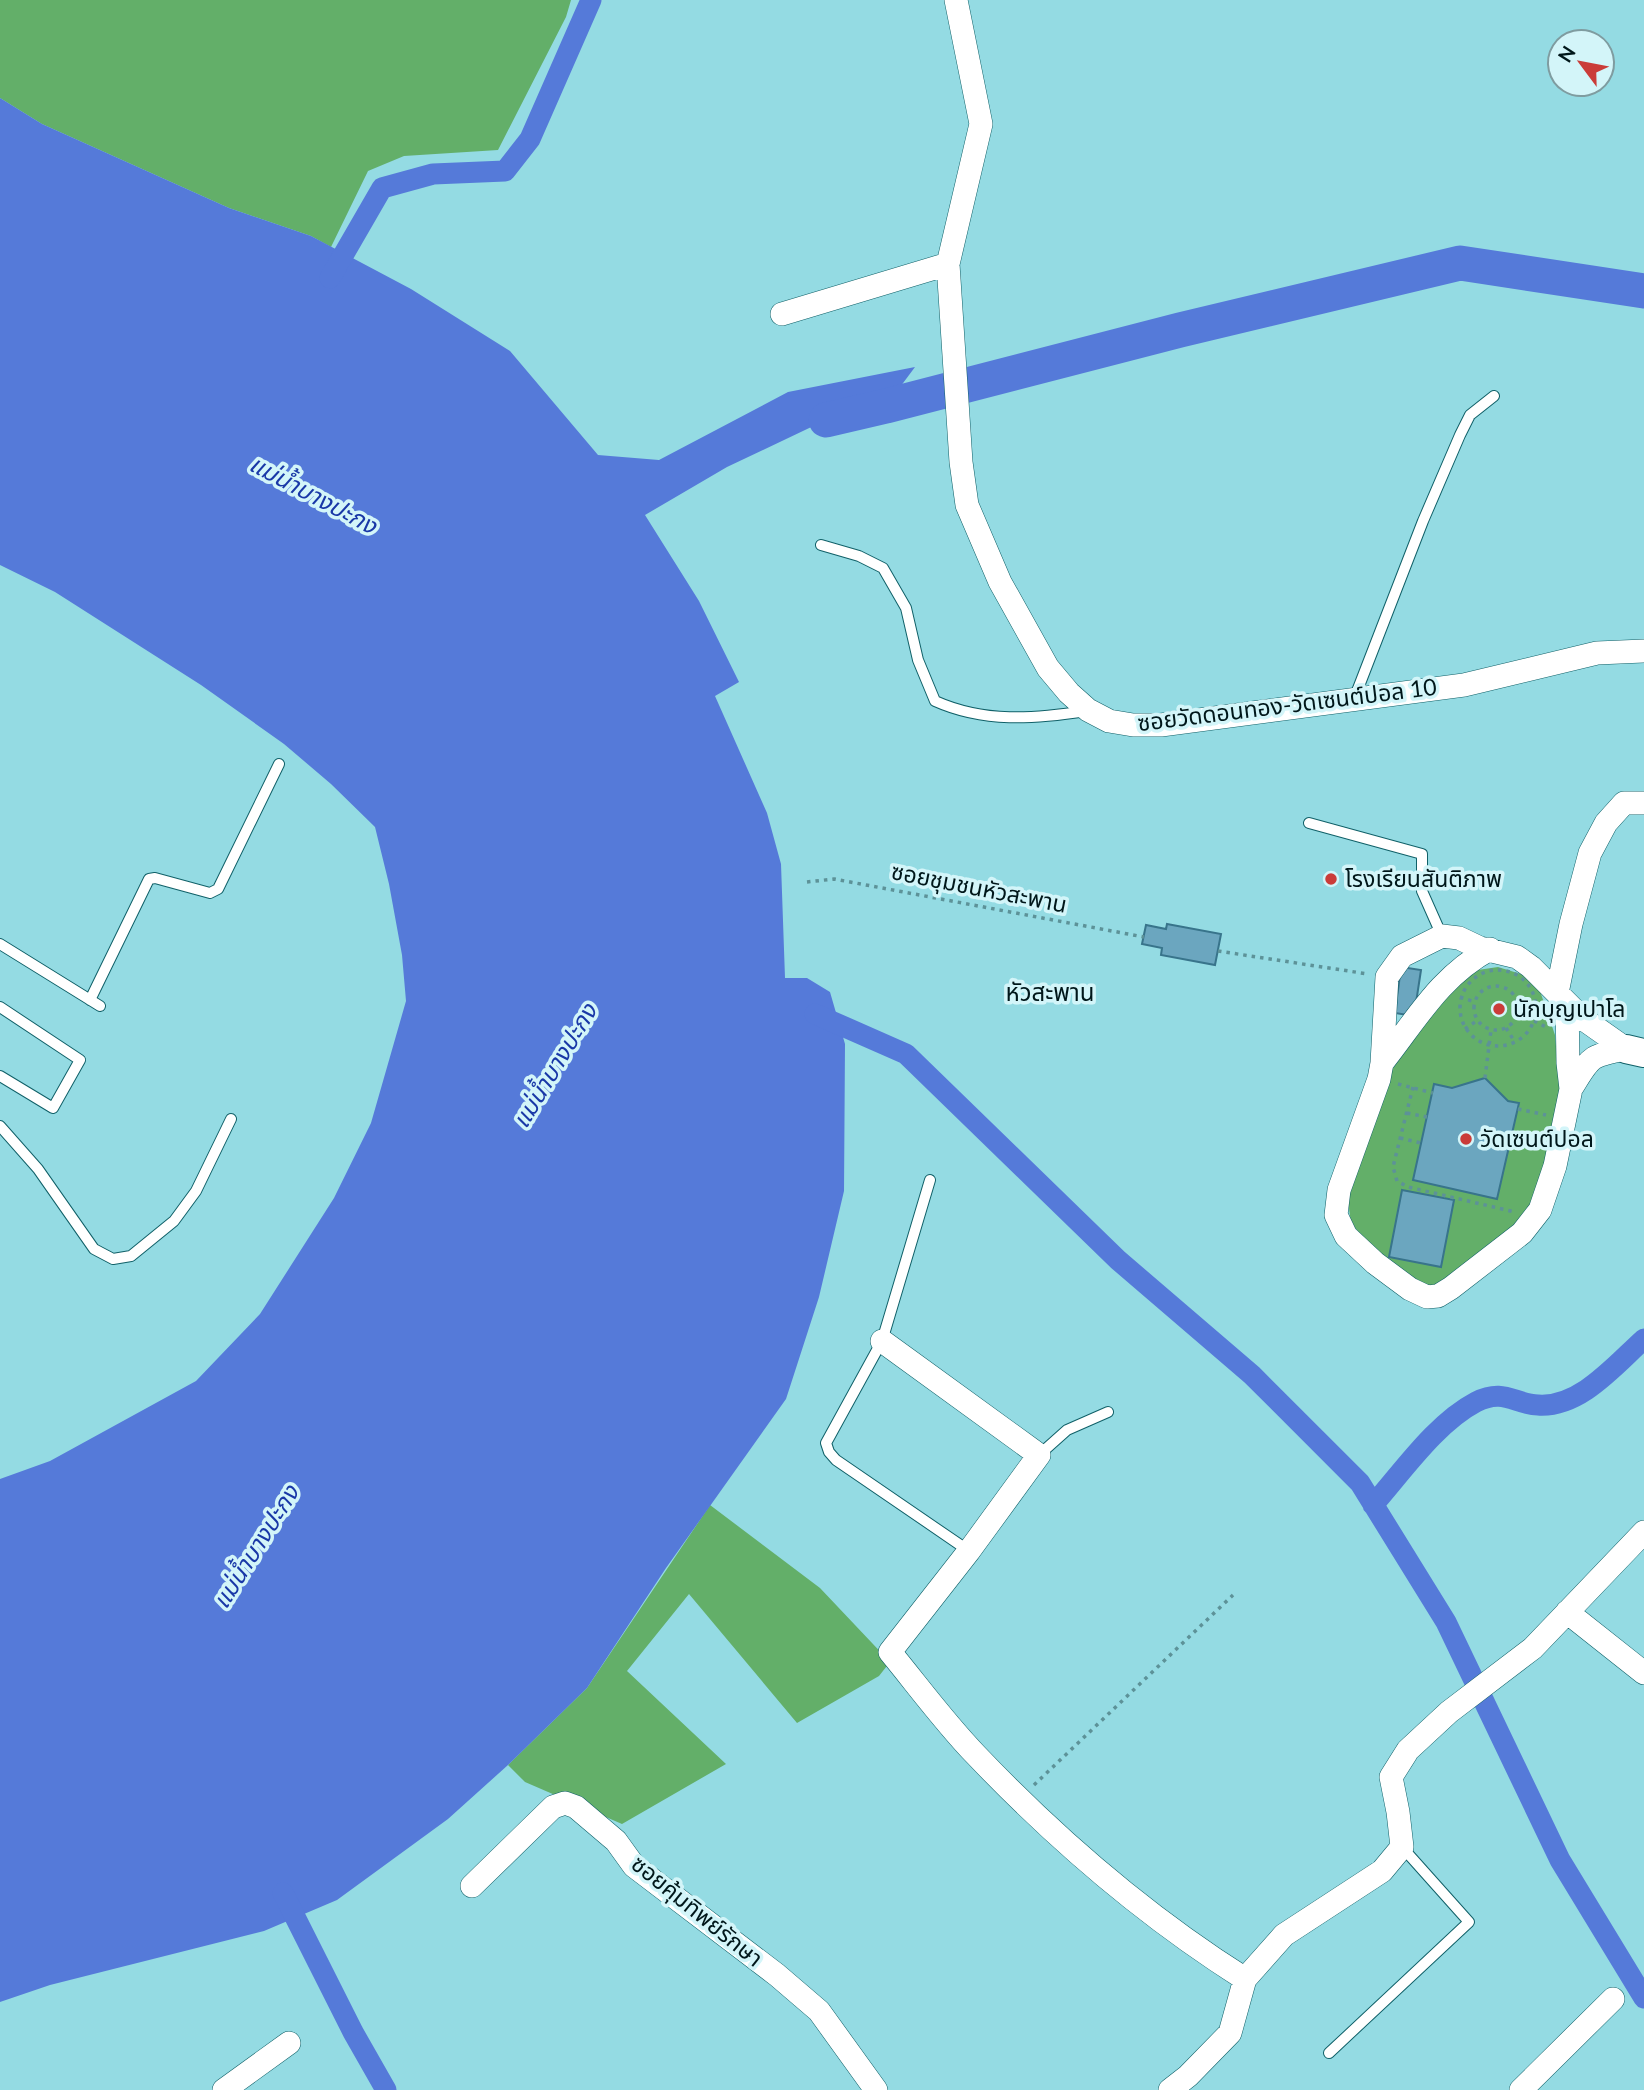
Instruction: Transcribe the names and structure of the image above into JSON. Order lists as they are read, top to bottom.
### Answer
{
  "streets": {
    "street": ["ซอยวัดดอนทอง-วัดเซนต์ปอล 10", "ซอยคุ้มทิพย์รักษา"],
    "path": ["ซอยชุมชนหัวสะพาน"]
  },
  "districts": ["หัวสะพาน"],
  "water": ["แม่น้ำบางปะกง"],
  "places": ["โรงเรียนสันติภาพ", "นักบุญเปาโล", "วัดเซนต์ปอล"],
  "north": "top left"
}
